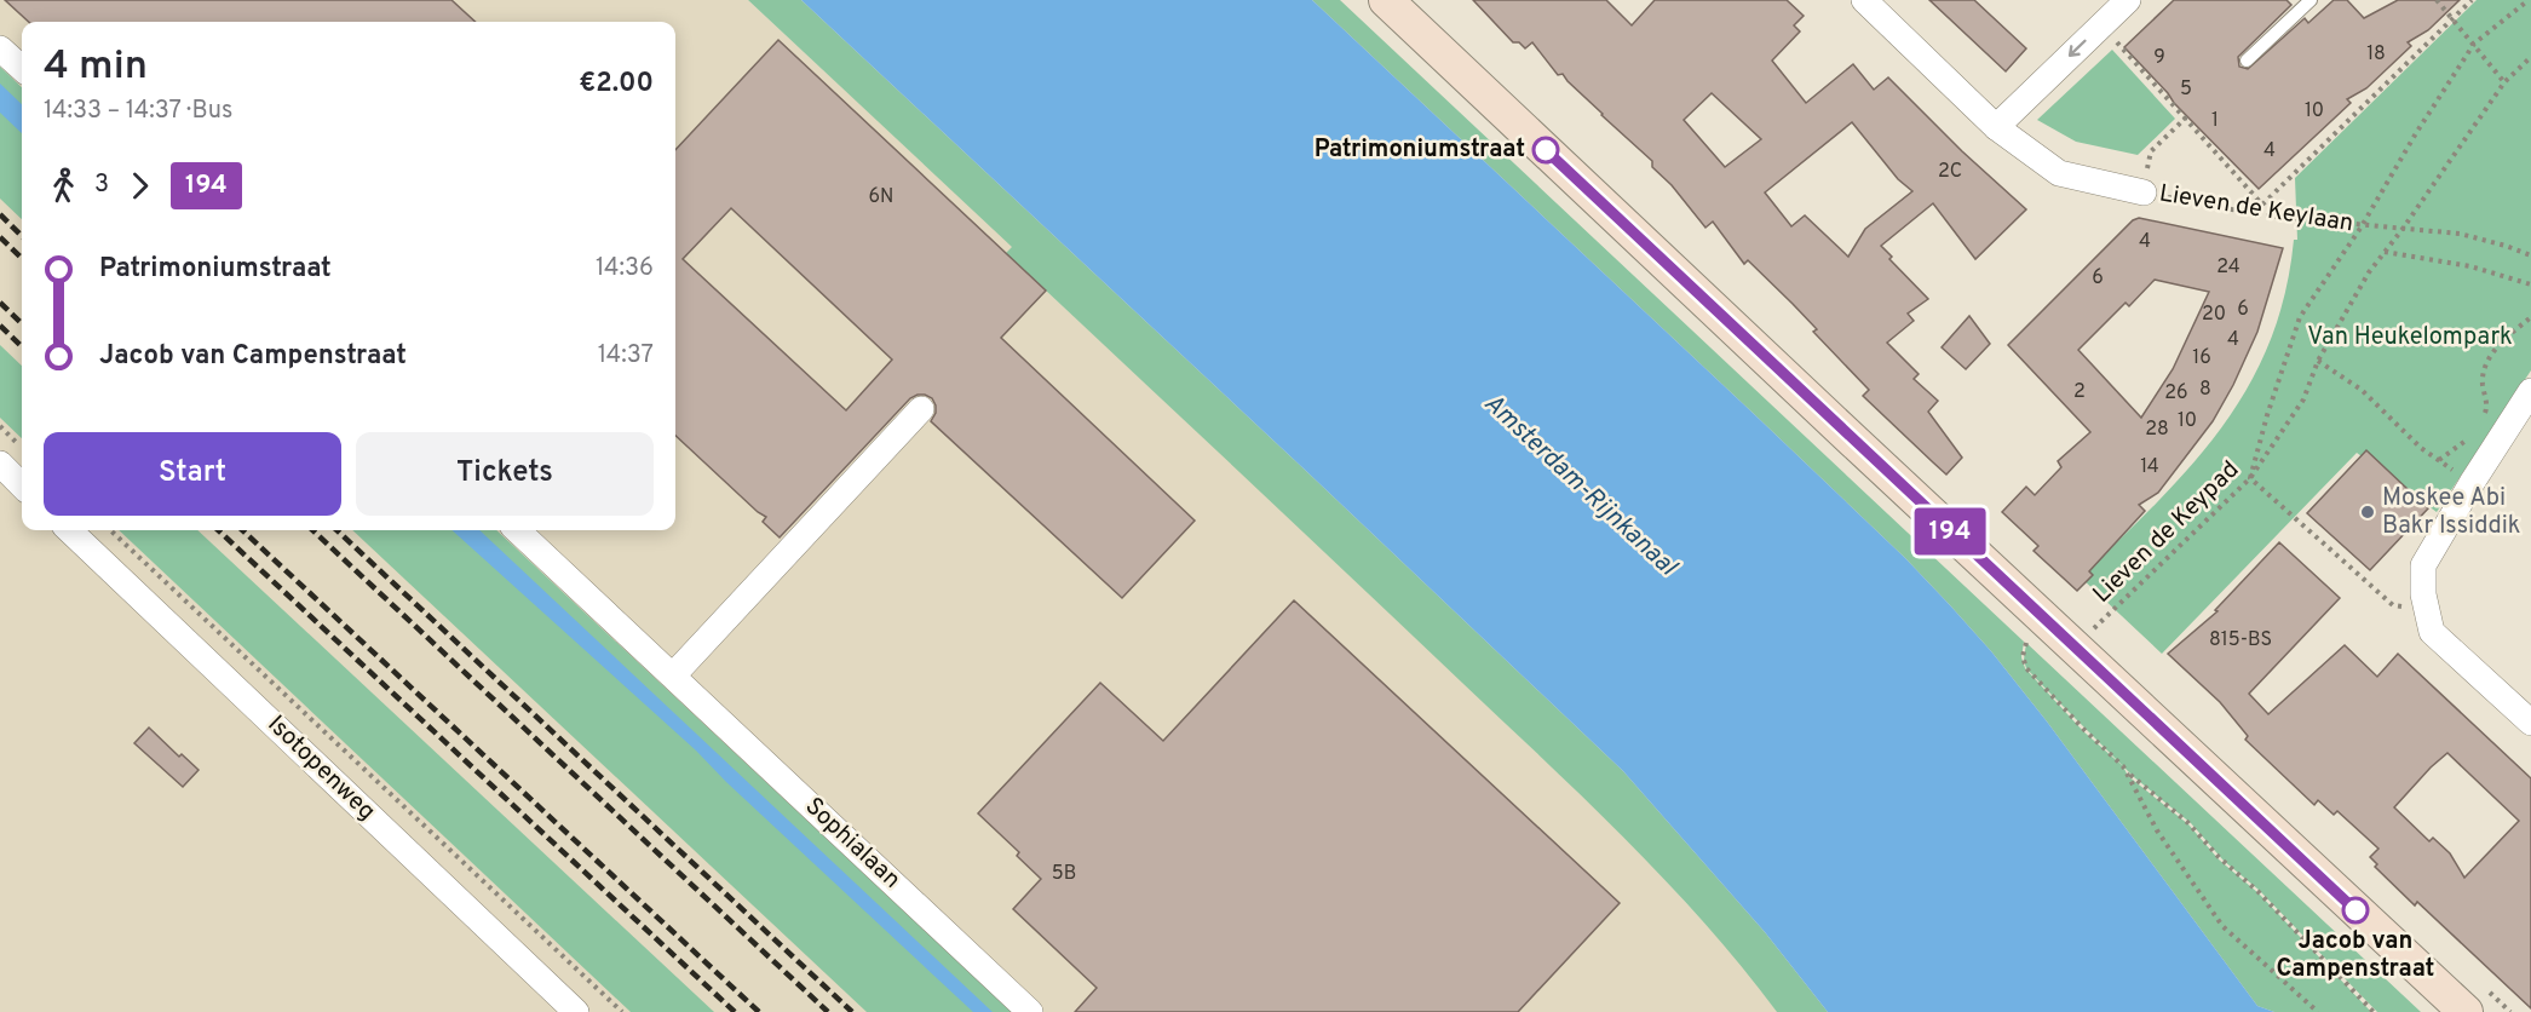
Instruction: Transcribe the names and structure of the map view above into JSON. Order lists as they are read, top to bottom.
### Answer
{
  "streets": {
    "street": ["Lieven de Keylaan", "Isotopenweg", "Sophialaan"],
    "path": ["Lieven de Keypad"]
  },
  "crossings": [
    ["Lieven de Keylaan", "Lieven de Keypad"]
  ],
  "water": ["Amsterdam-Rijnkanaal"],
  "parks": ["Van Heukelompark"],
  "places": ["Patrimoniumstraat", "Moskee Abi Bakr Issiddik", "Jacob van Campenstraat"],
  "lines": ["bus line 194"],
  "house_numbers": [
    "18",
    "9",
    "5",
    "10",
    "1",
    "4",
    "2C",
    "6N",
    "4",
    "24",
    "6",
    "6",
    "20",
    "4",
    "16",
    "8",
    "2",
    "26",
    "10",
    "28",
    "14",
    "815-BS",
    "5B"
  ],
  "page": {
    "on_map": "194",
    "heading": ["4 min", "14:33 – 14:37 · Bus", "€2.00"],
    "legs": ["3", "194"],
    "list": [
      {
        "name": "Patrimoniumstraat",
        "value": "14:36"
      },
      {
        "name": "Jacob van Campenstraat",
        "value": "14:37"
      }
    ],
    "buttons": ["Start", "Tickets"]
  }
}
